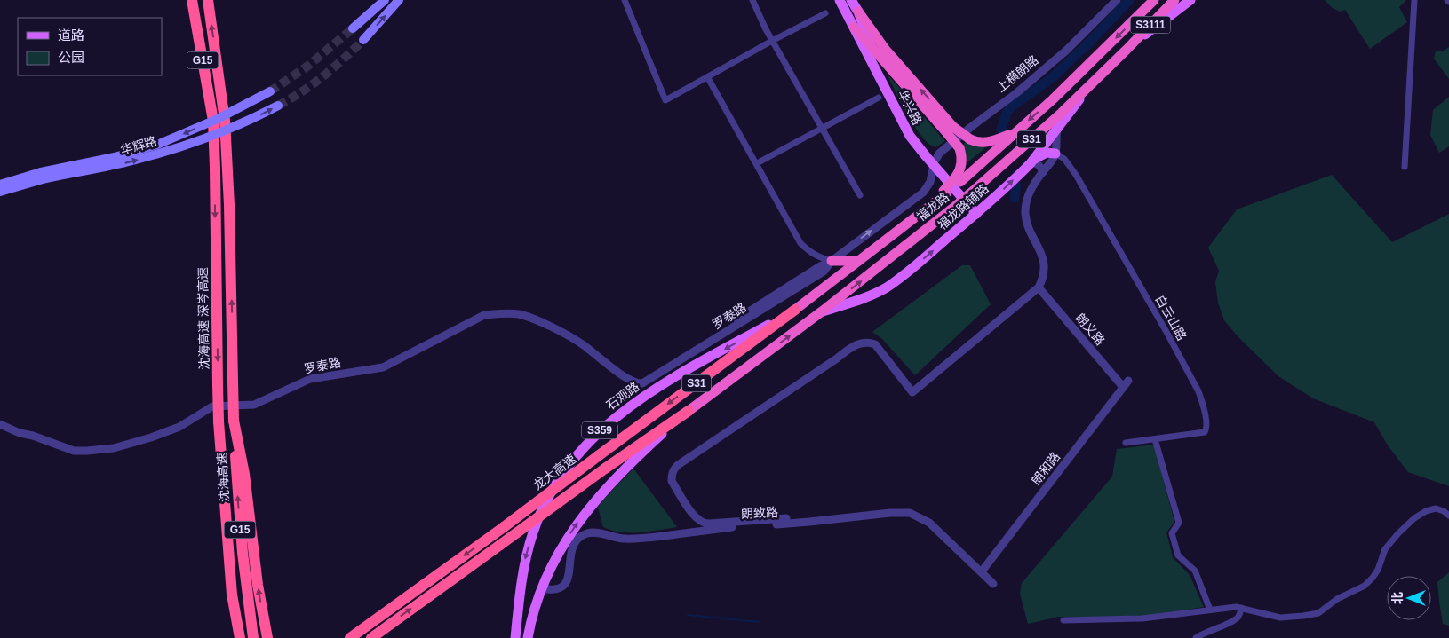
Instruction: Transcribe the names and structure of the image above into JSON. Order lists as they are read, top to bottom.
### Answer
{
  "streets": {
    "highway": [
      "S3111",
      "G15",
      "S31",
      "福龙路",
      "沈海高速 深岑高速",
      "龙大高速",
      "沈海高速"
    ],
    "main road": [
      "华兴路",
      "华辉路",
      "福龙路辅路",
      "石观路",
      "S359"
    ],
    "street": [
      "上横朗路",
      "罗泰路",
      "白云山路",
      "朗义路",
      "朗和路",
      "朗致路"
    ]
  },
  "crossings": [
    ["G15", "沈海高速"],
    ["上横朗路", "华兴路"],
    ["上横朗路", "罗泰路"],
    ["华兴路", "福龙路辅路"],
    ["华兴路", "罗泰路"],
    ["S31", "福龙路"],
    ["福龙路", "福龙路辅路"],
    ["福龙路", "石观路"],
    ["福龙路", "龙大高速"],
    ["朗义路", "朗和路"],
    ["石观路", "龙大高速"],
    ["朗和路", "朗致路"]
  ],
  "one_way": ["福龙路辅路"],
  "legend": ["道路", "公园"],
  "north": "left"
}
